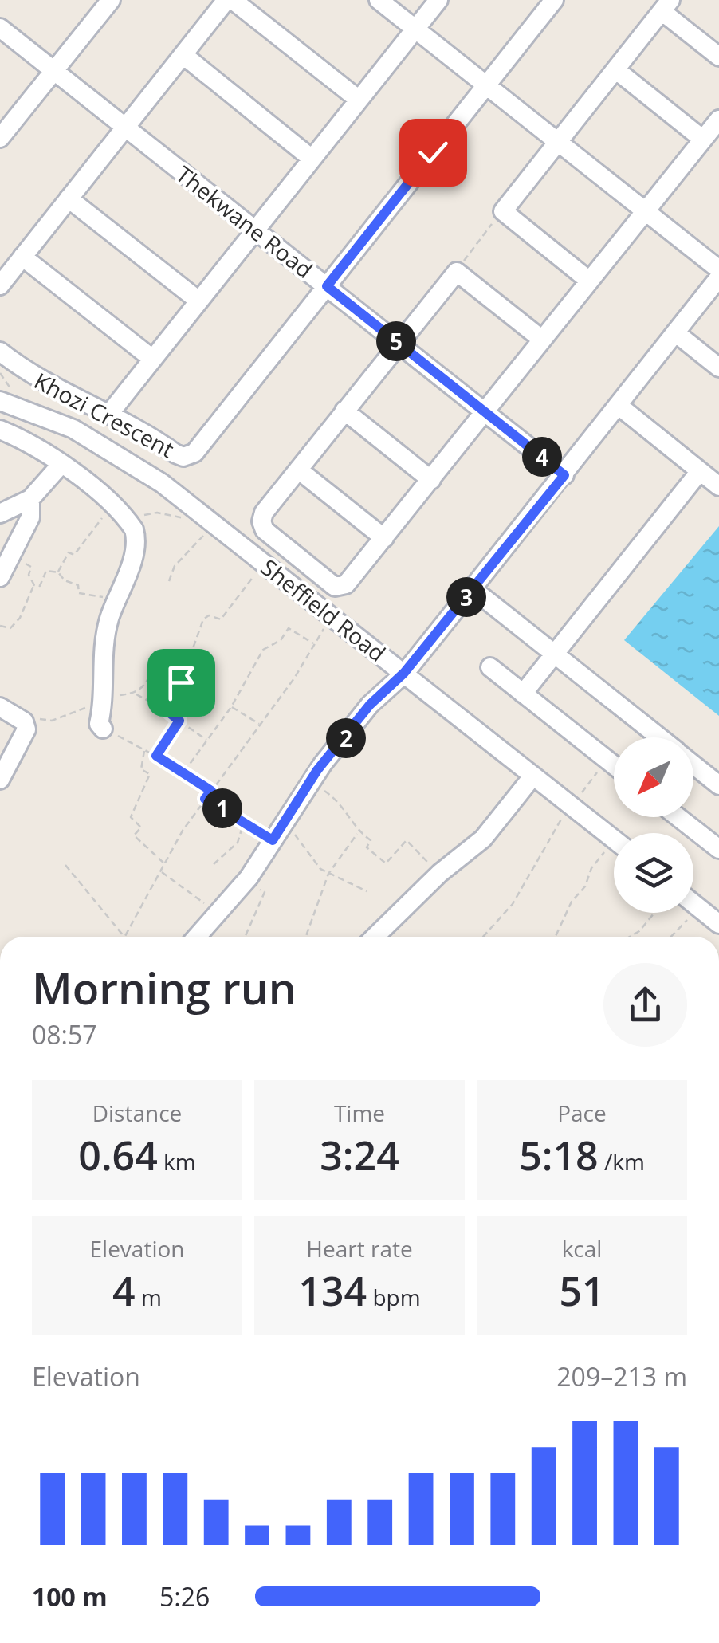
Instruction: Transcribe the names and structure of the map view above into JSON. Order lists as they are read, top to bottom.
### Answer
{
  "streets": {
    "street": ["Thekwane Road", "Khozi Crescent", "Sheffield Road"]
  },
  "crossings": [
    ["Thekwane Road", "Khozi Crescent"]
  ],
  "north": "bottom left",
  "page": {
    "pins": [
      "5",
      "4",
      "3",
      "2",
      "1"
    ],
    "heading": ["Morning run", "08:57"],
    "stats": [
      ["Distance", "0.64 km"],
      ["Time", "3:24"],
      ["Pace", "5:18 /km"],
      ["Elevation", "4 m"],
      ["Heart rate", "134 bpm"],
      ["kcal", "51"]
    ],
    "chart": ["Elevation", "209–213 m"],
    "list": [
      {
        "name": "100 m",
        "note": "5:26"
      }
    ]
  }
}
